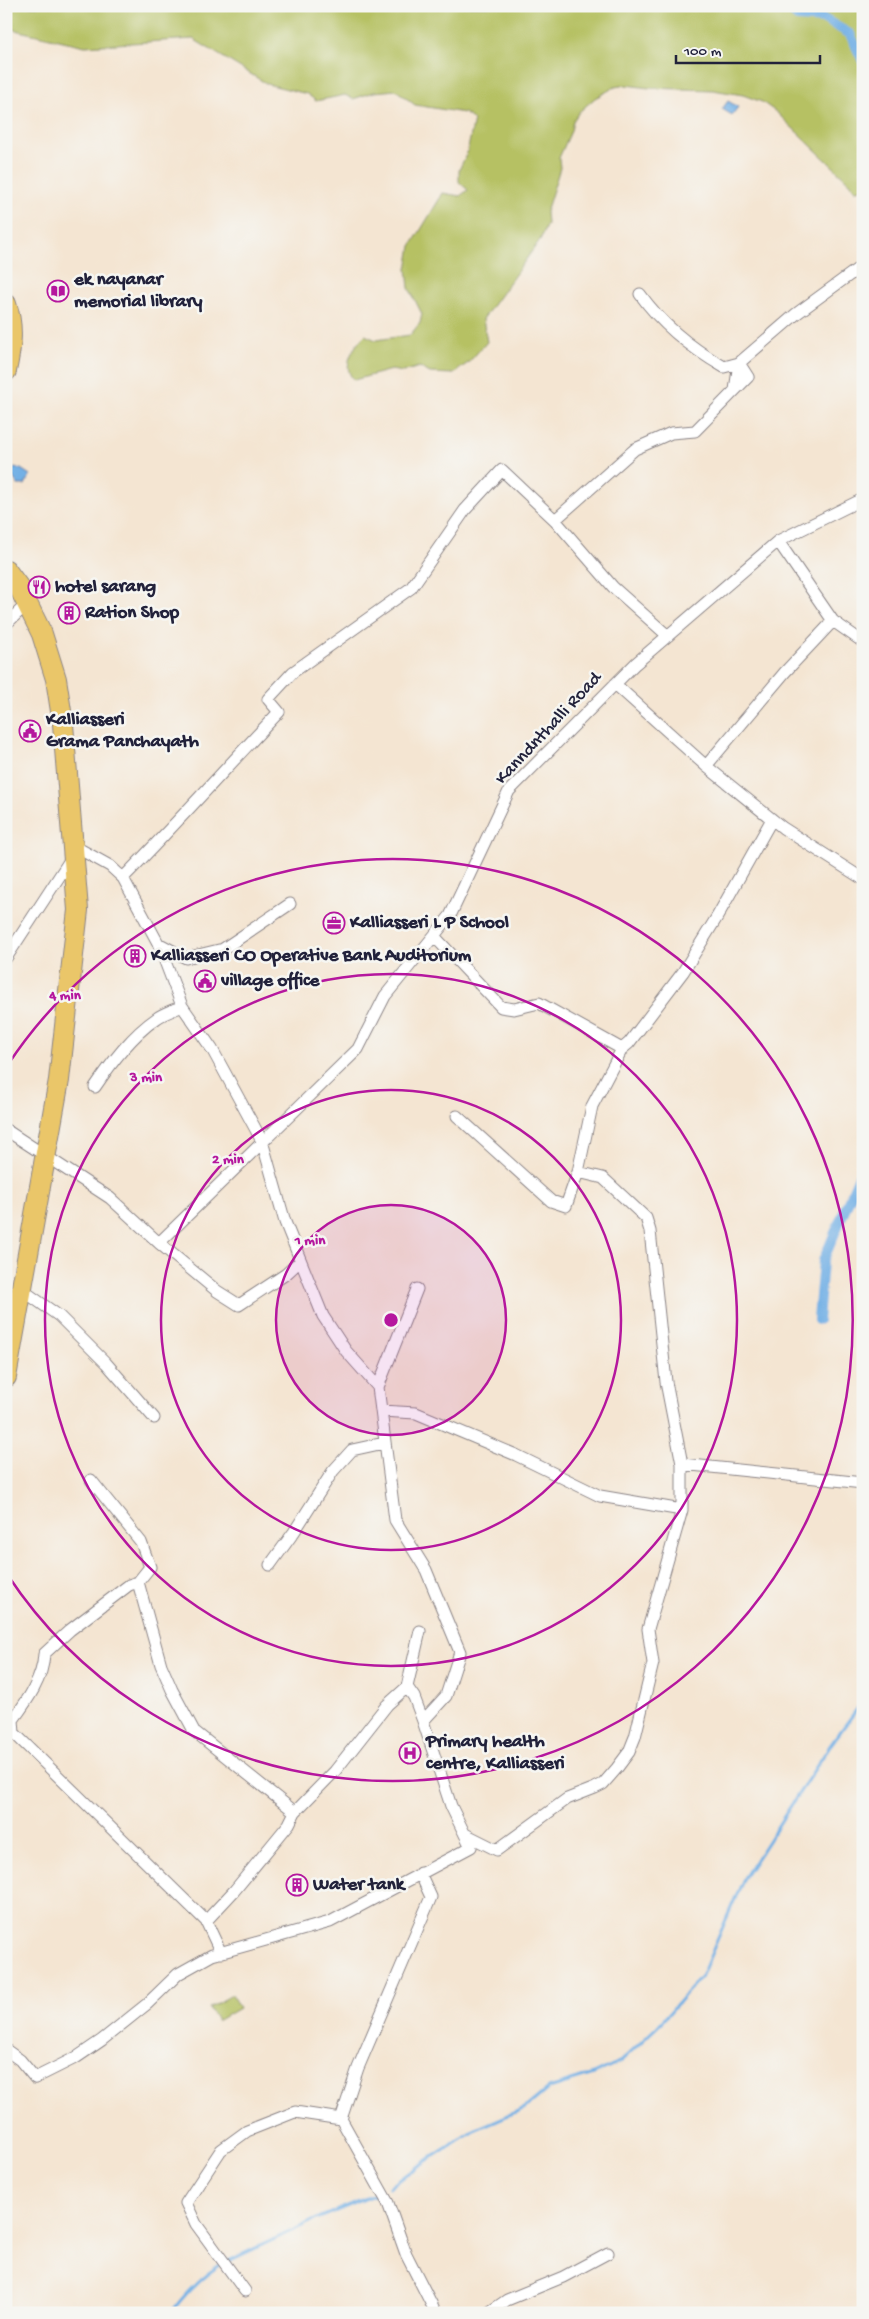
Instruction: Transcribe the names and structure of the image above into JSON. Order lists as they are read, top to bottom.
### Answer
{
  "streets": {
    "street": ["Kanndnthalli Road"]
  },
  "places": {
    "library": ["ek nayanar memorial library"],
    "restaurant": ["hotel sarang"],
    "building": ["Ration Shop", "Kalliasseri CO Operative Bank Auditorium", "Water tank"],
    "public building": ["Kalliasseri Grama Panchayath", "village office"],
    "office": ["Kalliasseri L P School"],
    "hospital": ["Primary health centre, Kalliasseri"]
  },
  "scale_bar": "100 m",
  "rings": [
    "4 min",
    "3 min",
    "2 min",
    "1 min"
  ]
}
